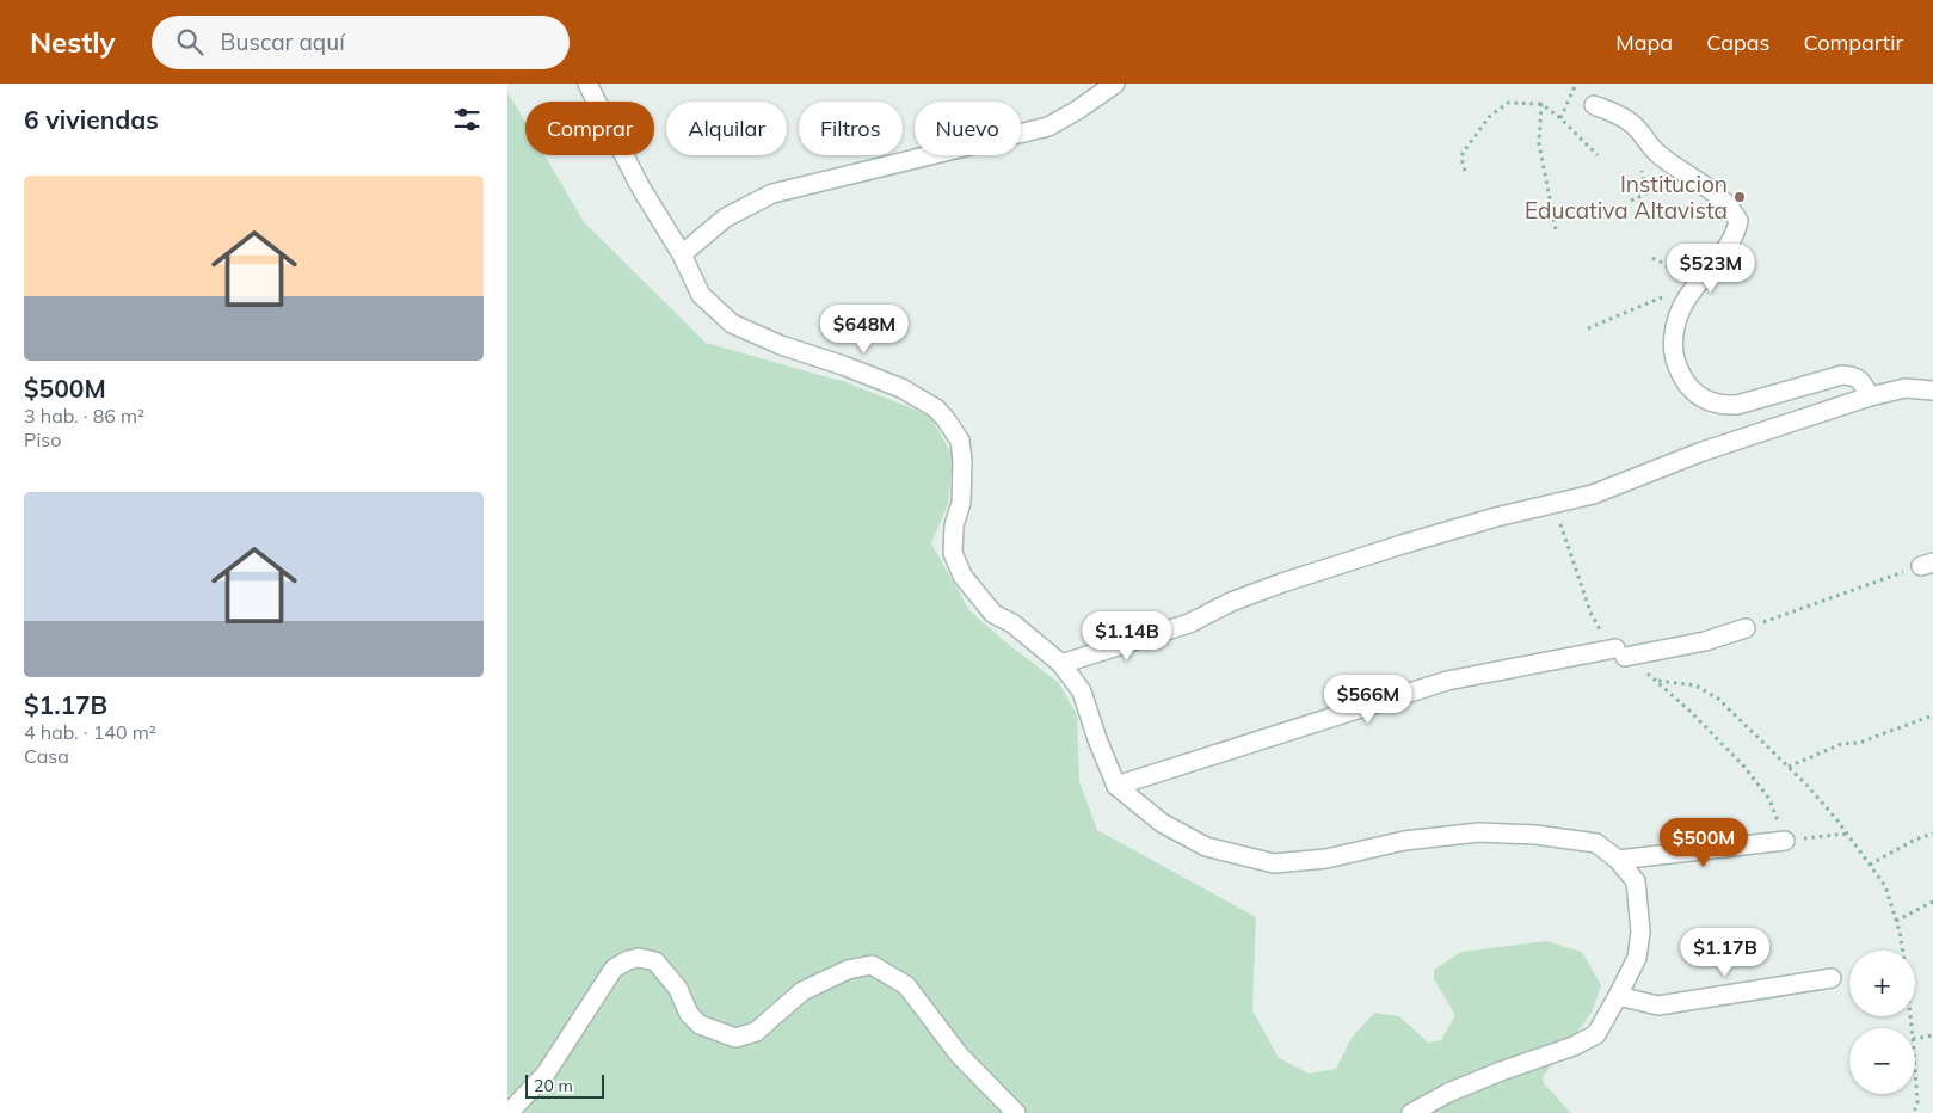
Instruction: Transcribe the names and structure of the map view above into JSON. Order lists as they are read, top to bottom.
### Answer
{
  "places": ["Institucion Educativa Altavista"],
  "scale_bar": "20 m",
  "page": {
    "header": "Nestly",
    "search": "Buscar aquí",
    "nav": ["Mapa", "Capas", "Compartir"],
    "heading": "6 viviendas",
    "chip": [
      "Comprar",
      "Alquilar",
      "Filtros",
      "Nuevo"
    ],
    "list": [
      {
        "name": "$500M",
        "note": "3 hab. · 86 m² · Piso"
      },
      {
        "name": "$1.17B",
        "note": "4 hab. · 140 m² · Casa"
      }
    ],
    "price": [
      "$523M",
      "$648M",
      "$1.14B",
      "$566M",
      "$500M",
      "$1.17B"
    ],
    "map_buttons": ["+", "−"],
    "scale": "20 m"
  }
}
